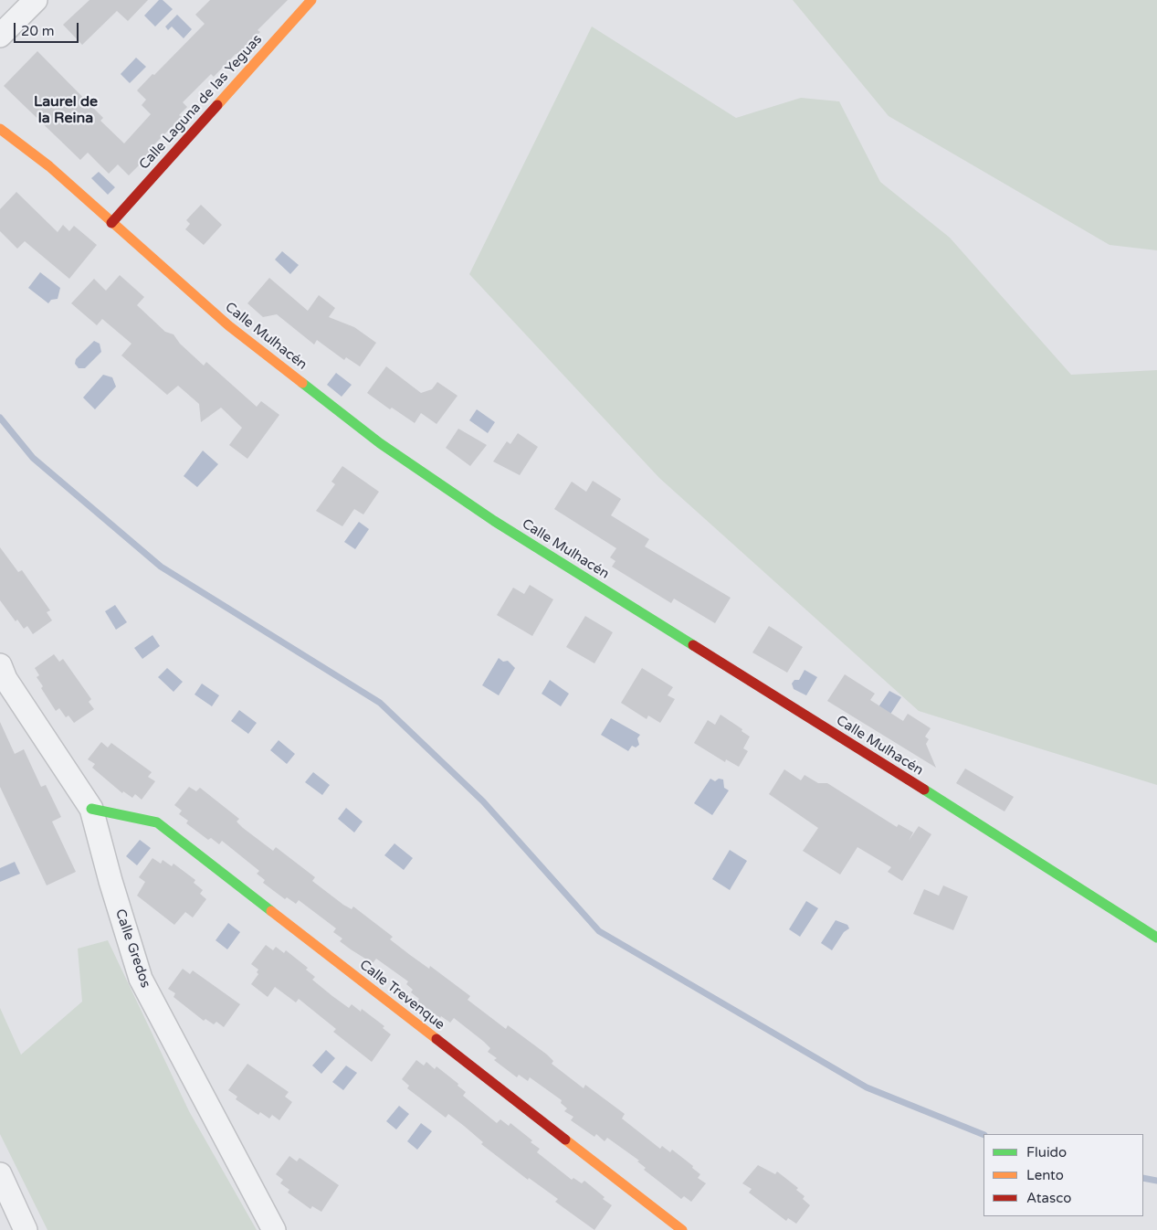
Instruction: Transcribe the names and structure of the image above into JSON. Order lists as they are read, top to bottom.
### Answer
{
  "streets": {
    "street": [
      "Calle Laguna de las Yeguas",
      "Calle Mulhacén",
      "Calle Gredos",
      "Calle Trevenque"
    ]
  },
  "crossings": [
    ["Calle Laguna de las Yeguas", "Calle Mulhacén"],
    ["Calle Gredos", "Calle Trevenque"]
  ],
  "districts": ["Laurel de la Reina"],
  "legend": ["Fluido", "Lento", "Atasco"],
  "scale_bar": "20 m"
}
